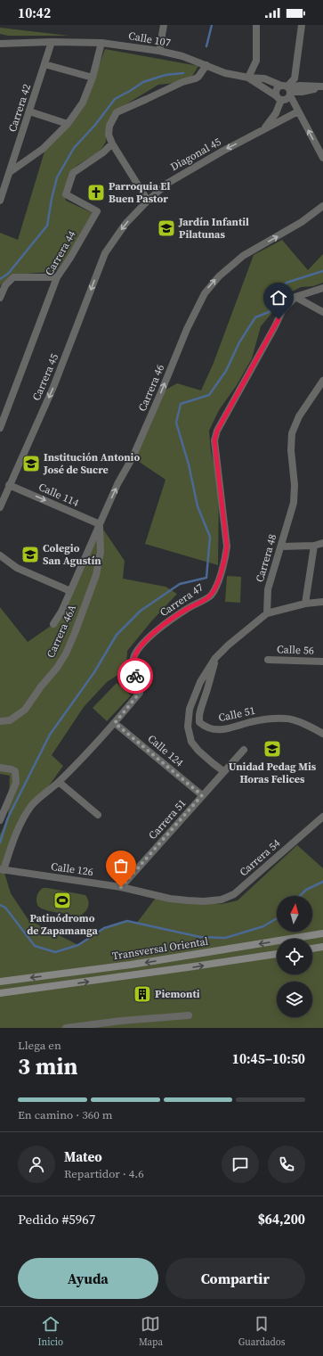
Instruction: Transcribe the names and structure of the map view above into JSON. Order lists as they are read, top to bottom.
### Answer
{
  "streets": {
    "main road": ["Transversal Oriental"],
    "street": [
      "Calle 107",
      "Carrera 42",
      "Diagonal 45",
      "Carrera 44",
      "Carrera 45",
      "Carrera 46",
      "Calle 114",
      "Carrera 48",
      "Carrera 47",
      "Carrera 46A",
      "Calle 56",
      "Calle 51",
      "Calle 124",
      "Carrera 51",
      "Carrera 54",
      "Calle 126"
    ]
  },
  "crossings": [
    ["Calle 107", "Carrera 42"],
    ["Calle 107", "Diagonal 45"],
    ["Diagonal 45", "Carrera 45"],
    ["Carrera 45", "Calle 114"],
    ["Carrera 46", "Calle 114"],
    ["Carrera 46", "Carrera 46A"],
    ["Calle 114", "Carrera 46A"],
    ["Carrera 47", "Calle 124"],
    ["Carrera 47", "Calle 126"],
    ["Calle 124", "Carrera 51"],
    ["Carrera 51", "Calle 126"],
    ["Carrera 54", "Calle 126"]
  ],
  "one_way": [
    "Diagonal 45",
    "Carrera 45",
    "Carrera 46",
    "Calle 114"
  ],
  "places": {
    "church": ["Parroquia El Buen Pastor"],
    "school or university": [
      "Jardín Infantil Pilatunas",
      "Institución Antonio José de Sucre",
      "Colegio San Agustín",
      "Unidad Pedag Mis Horas Felices"
    ],
    "sports": ["Patinódromo de Zapamanga"],
    "building": ["Piemonti"]
  },
  "north": "top",
  "page": {
    "status": "10:42",
    "heading": ["3 min", "Llega en", "10:45–10:50"],
    "panel": [
      "Mateo",
      "Repartidor · 4.6",
      "Pedido #5967",
      "$64,200"
    ],
    "bar": "En camino · 360 m",
    "buttons": ["Ayuda", "Compartir"],
    "tabs": ["Inicio", "Mapa", "Guardados"]
  }
}
